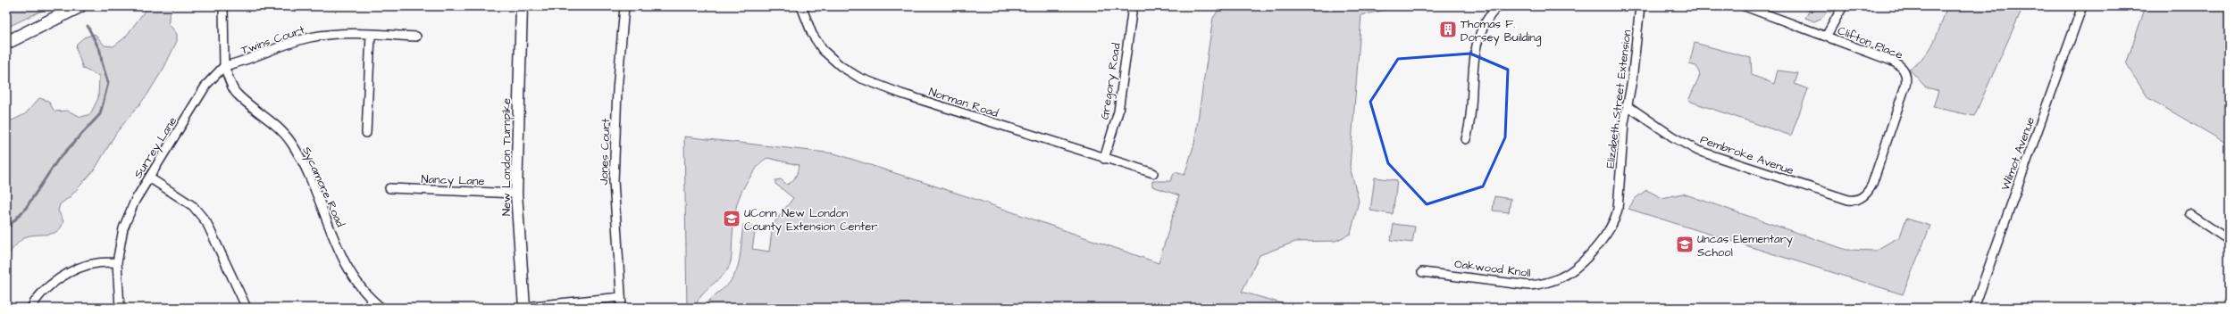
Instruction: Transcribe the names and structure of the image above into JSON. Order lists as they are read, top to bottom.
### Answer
{
  "streets": {
    "main road": ["New London Turnpike"],
    "street": [
      "Twins Court",
      "Clifton Place",
      "Gregory Road",
      "Elizabeth Street Extension",
      "Norman Road",
      "Surrey Lane",
      "Jones Court",
      "Wilmot Avenue",
      "Pembroke Avenue",
      "Nancy Lane",
      "Sycamore Road",
      "Oakwood Knoll"
    ]
  },
  "crossings": [
    ["Twins Court", "Surrey Lane"],
    ["Twins Court", "Sycamore Road"],
    ["Clifton Place", "Pembroke Avenue"],
    ["Gregory Road", "Norman Road"],
    ["Elizabeth Street Extension", "Pembroke Avenue"],
    ["Elizabeth Street Extension", "Oakwood Knoll"],
    ["Surrey Lane", "Sycamore Road"],
    ["New London Turnpike", "Nancy Lane"]
  ],
  "places": {
    "building": ["Thomas F. Dorsey Building"],
    "school or university": ["UConn New London County Extension Center", "Uncas Elementary School"]
  }
}
